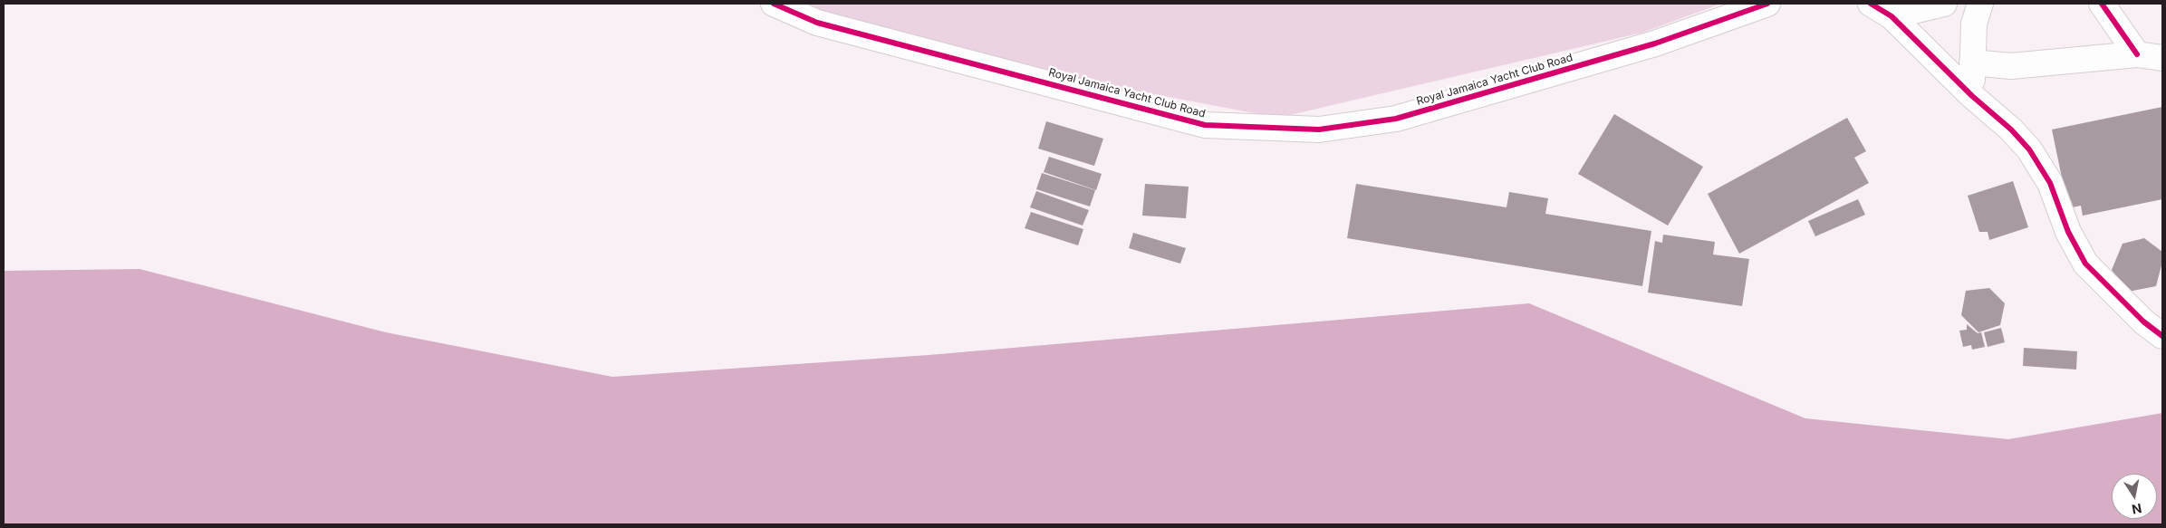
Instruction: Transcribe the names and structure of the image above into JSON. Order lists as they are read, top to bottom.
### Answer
{
  "streets": {
    "street": ["Royal Jamaica Yacht Club Road"]
  },
  "north": "bottom"
}
